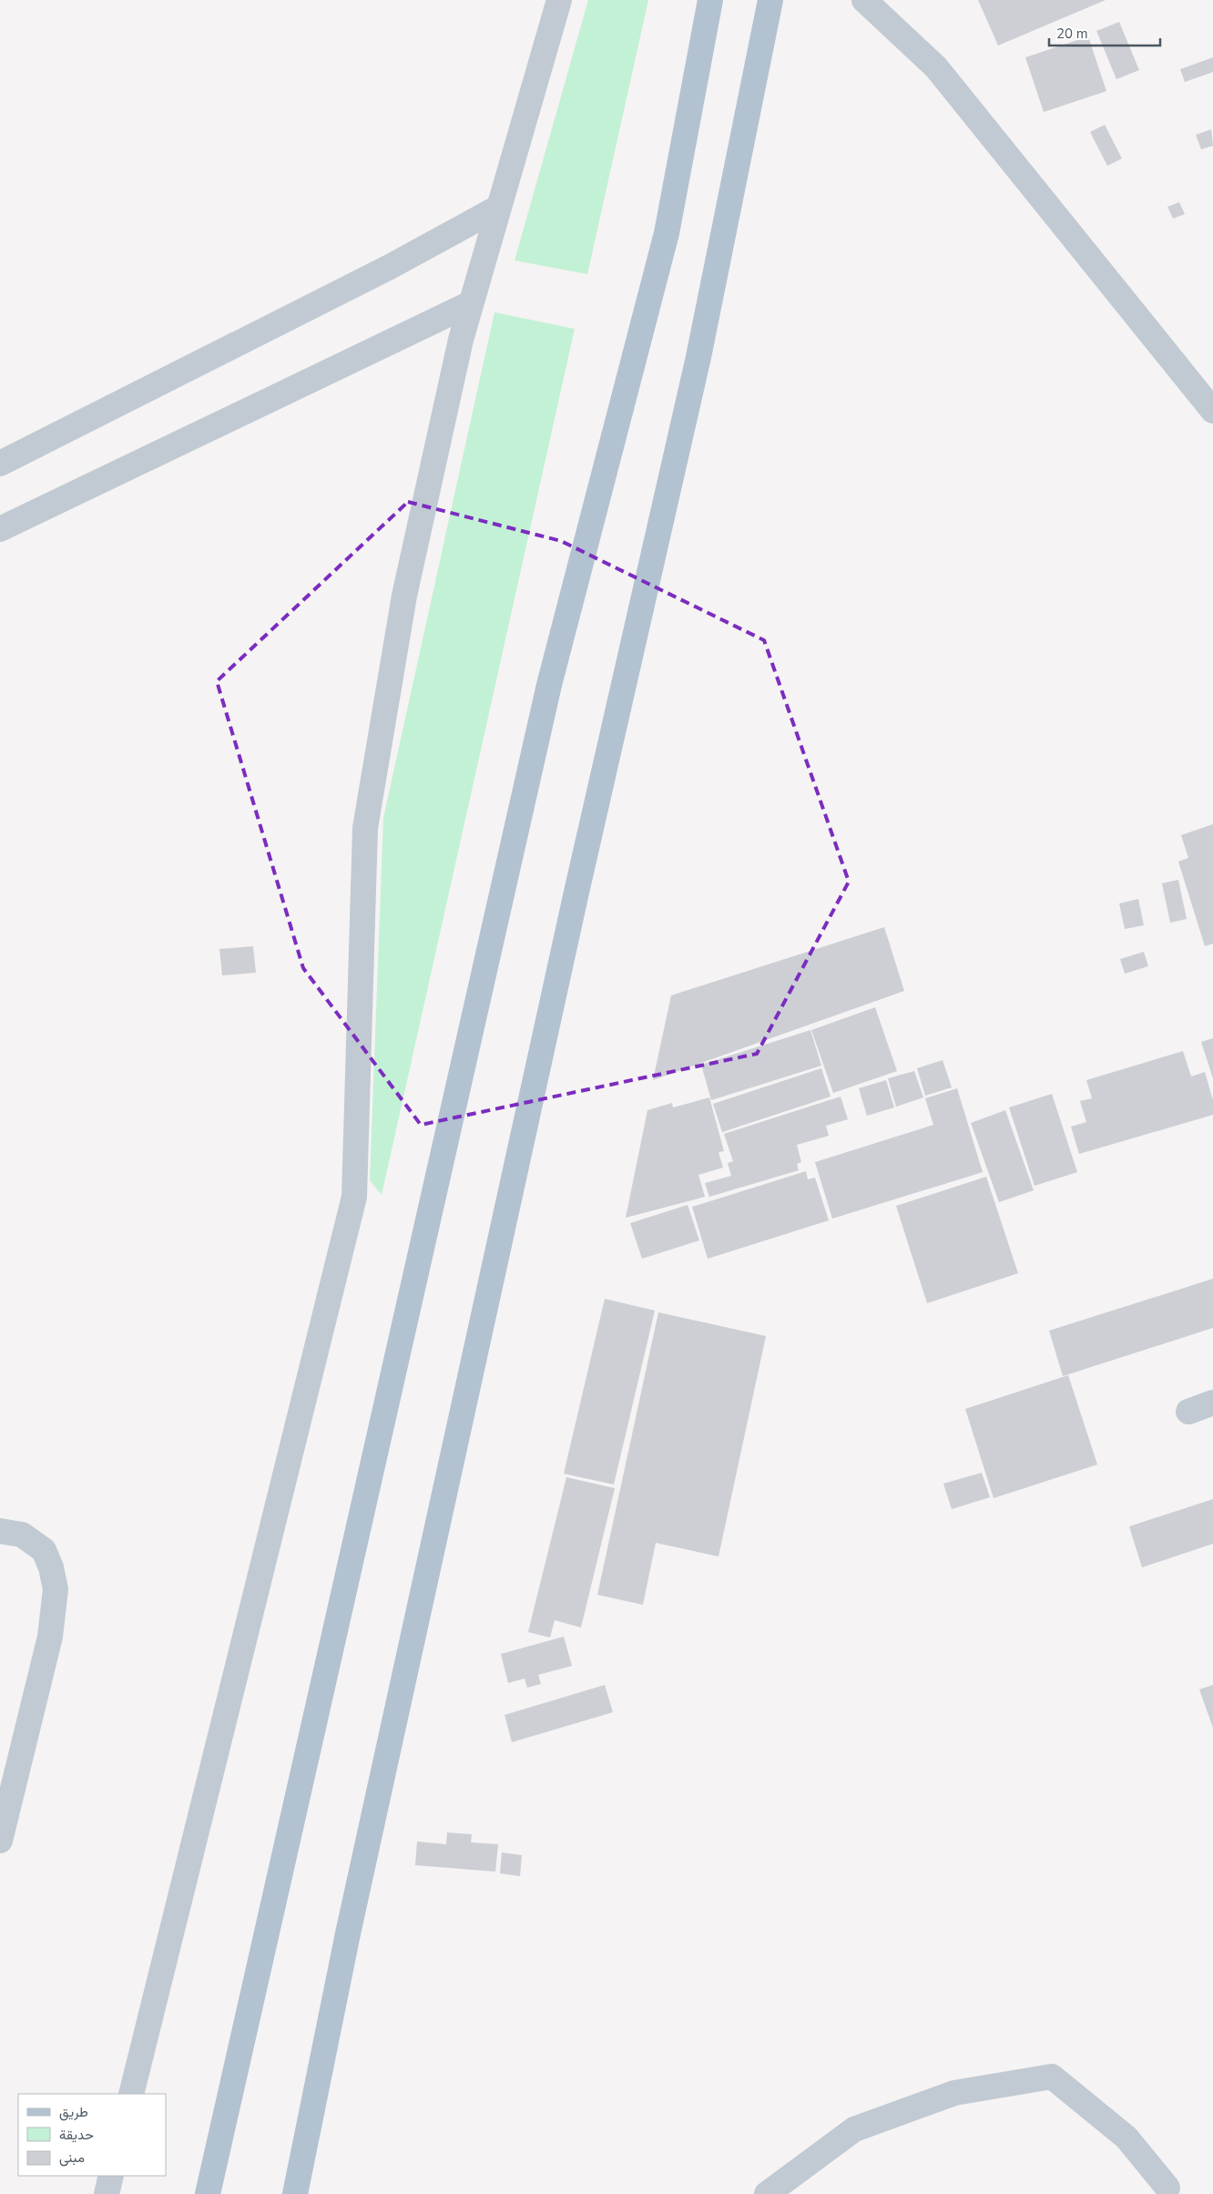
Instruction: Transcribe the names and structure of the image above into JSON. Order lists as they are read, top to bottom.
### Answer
{
  "legend": ["طريق", "حديقة", "مبنى"],
  "scale_bar": "20 m"
}
